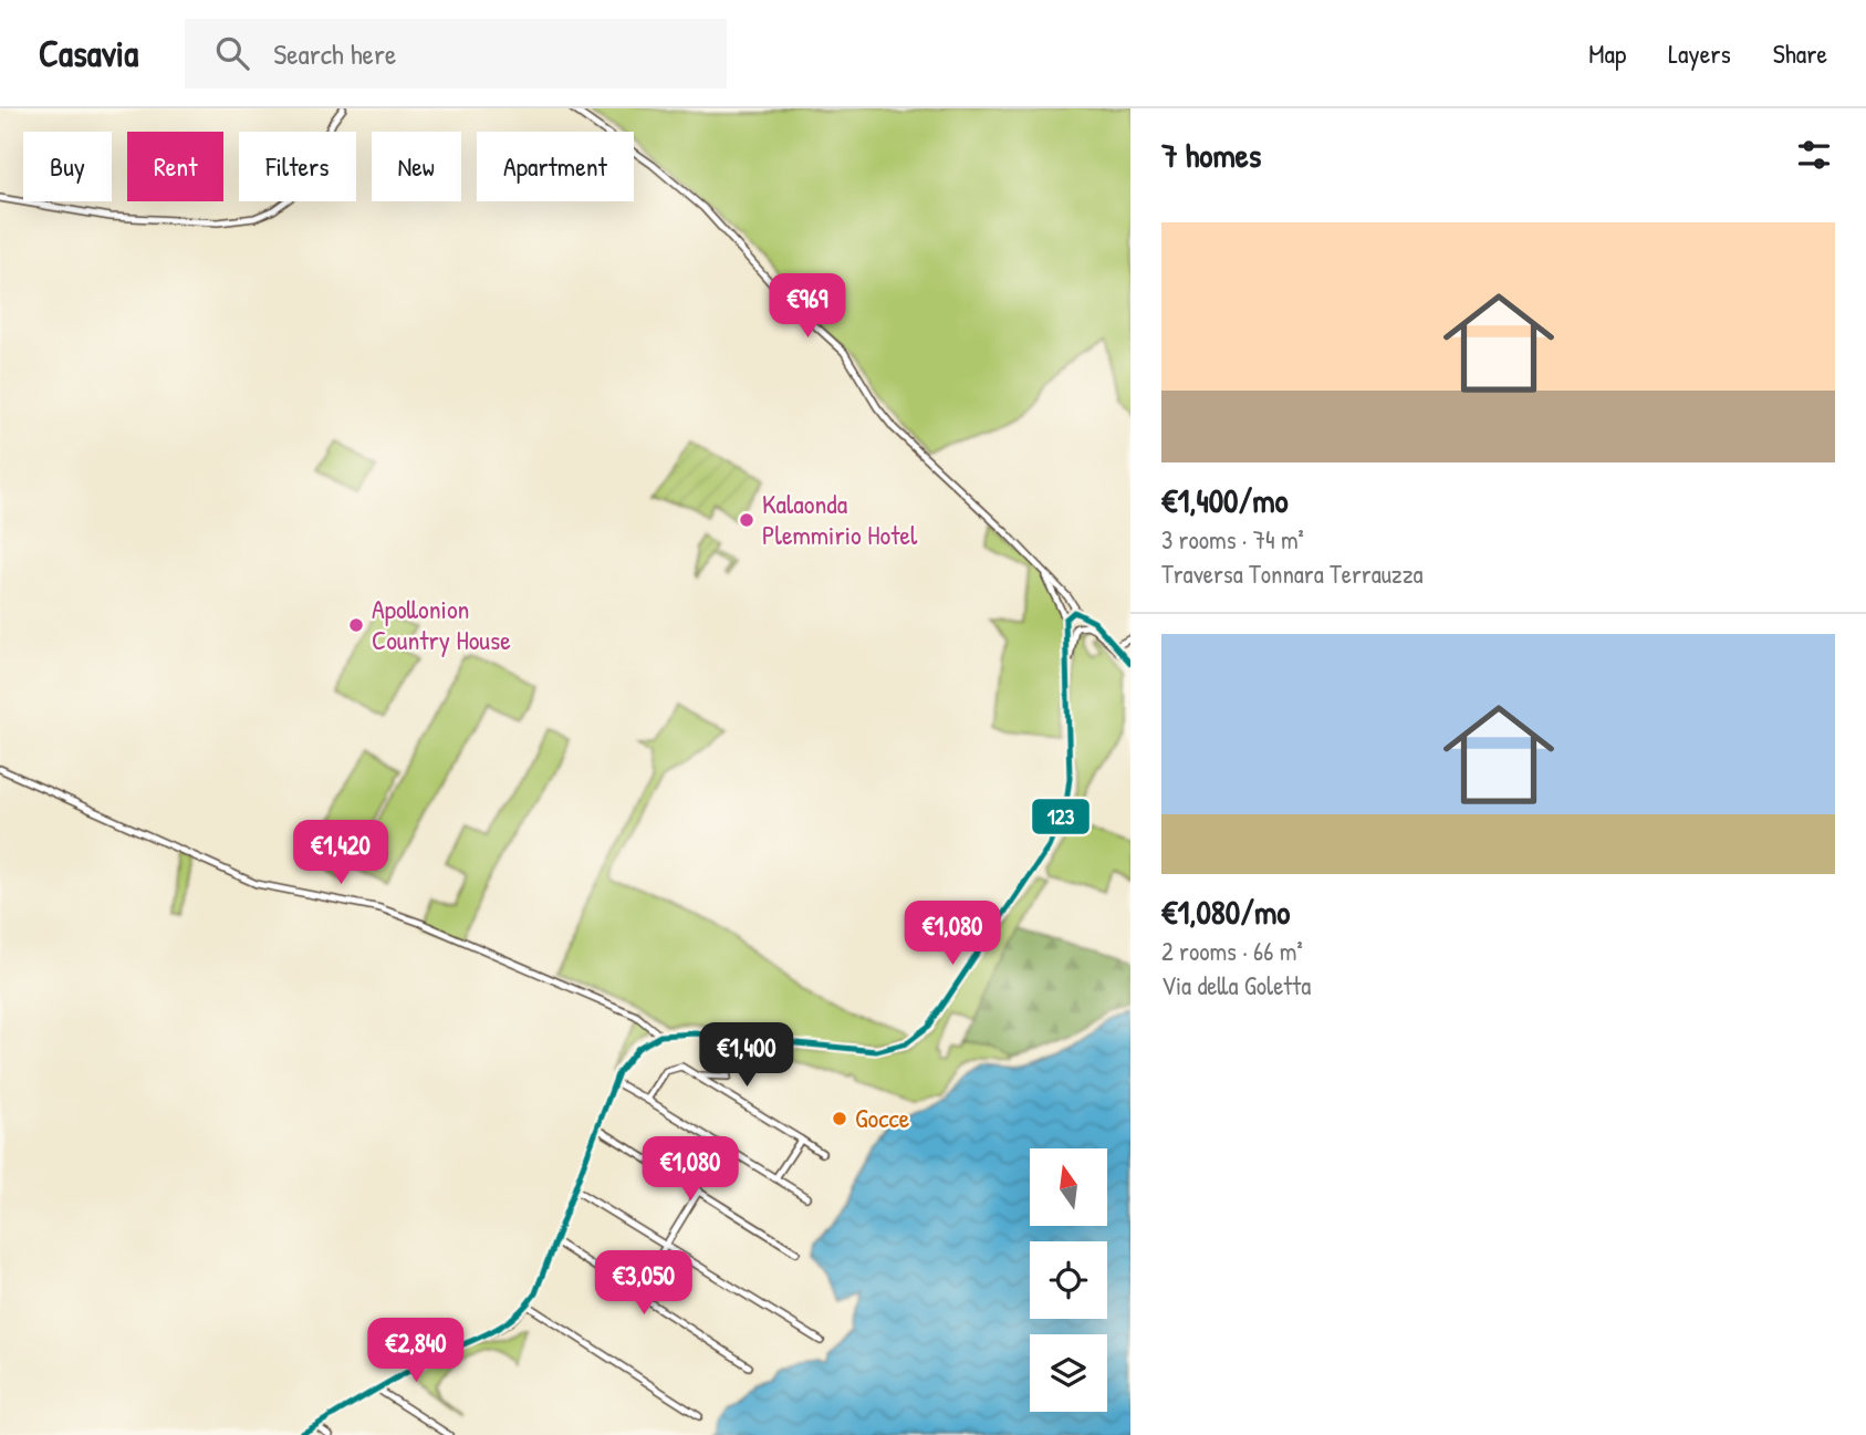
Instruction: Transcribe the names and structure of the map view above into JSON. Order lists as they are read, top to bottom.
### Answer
{
  "places": ["Kalaonda Plemmirio Hotel", "Apollonion Country House", "Gocce"],
  "lines": ["transit line 123"],
  "north": "top",
  "page": {
    "header": "Casavia",
    "search": "Search here",
    "nav": ["Map", "Layers", "Share"],
    "heading": "7 homes",
    "chip": [
      "Buy",
      "Rent",
      "Filters",
      "New",
      "Apartment"
    ],
    "list": [
      {
        "name": "€1,400/mo",
        "note": "3 rooms · 74 m² · Traversa Tonnara Terrauzza"
      },
      {
        "name": "€1,080/mo",
        "note": "2 rooms · 66 m² · Via della Goletta"
      }
    ],
    "price": [
      "€969",
      "€1,420",
      "€1,080",
      "€1,400",
      "€1,080",
      "€3,050",
      "€2,840"
    ]
  }
}
